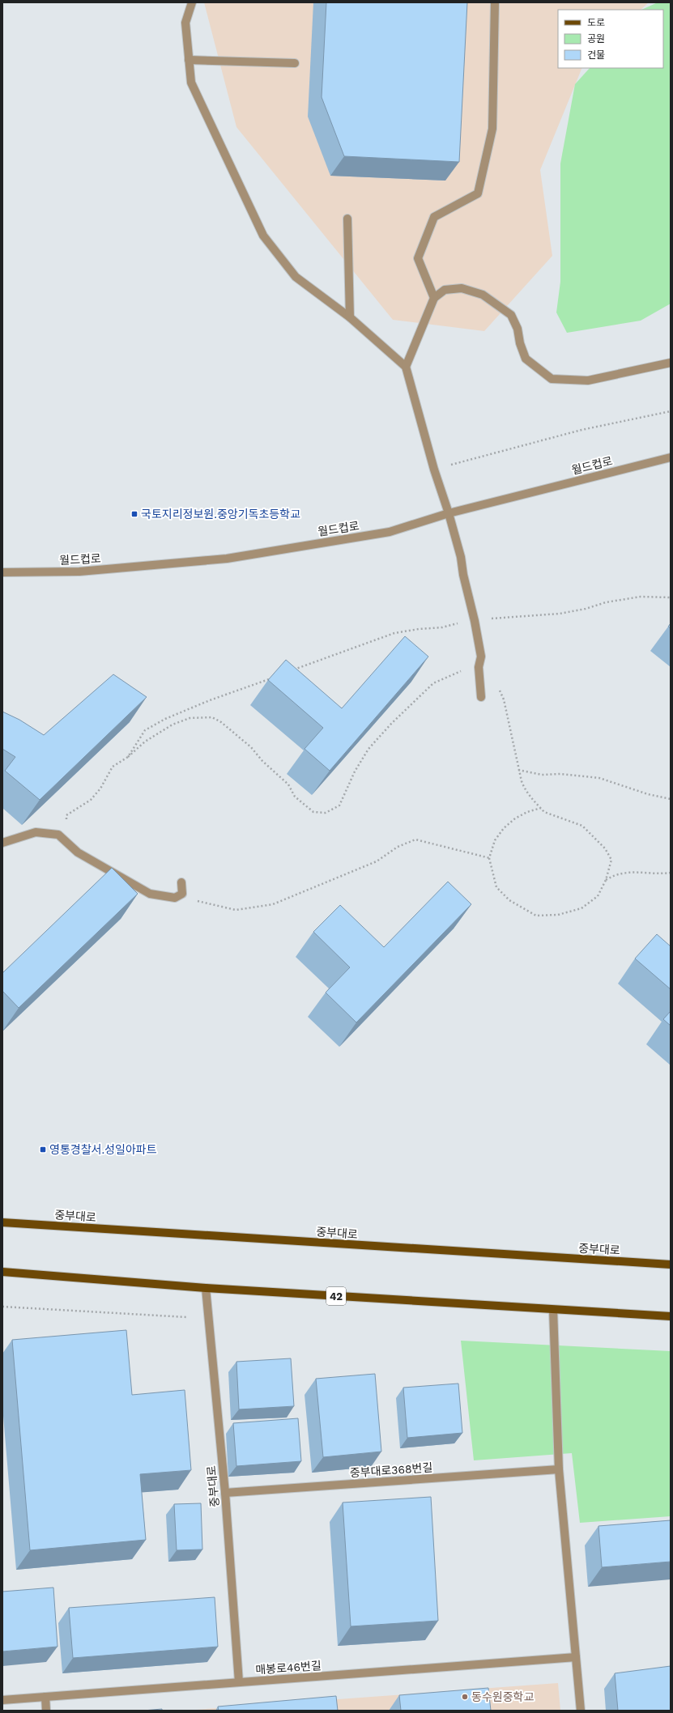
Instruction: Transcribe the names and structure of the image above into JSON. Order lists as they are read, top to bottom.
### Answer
{
  "streets": {
    "main road": ["중부대로", "42"],
    "street": ["월드컵로", "중부대로368번길", "매봉로46번길"]
  },
  "crossings": [
    ["중부대로", "42"],
    ["중부대로", "중부대로368번길"],
    ["중부대로", "매봉로46번길"]
  ],
  "places": {
    "transit": ["국토지리정보원.중앙기독초등학교", "영통경찰서.성일아파트"],
    "other": ["동수원중학교"]
  },
  "legend": ["도로", "공원", "건물"]
}
